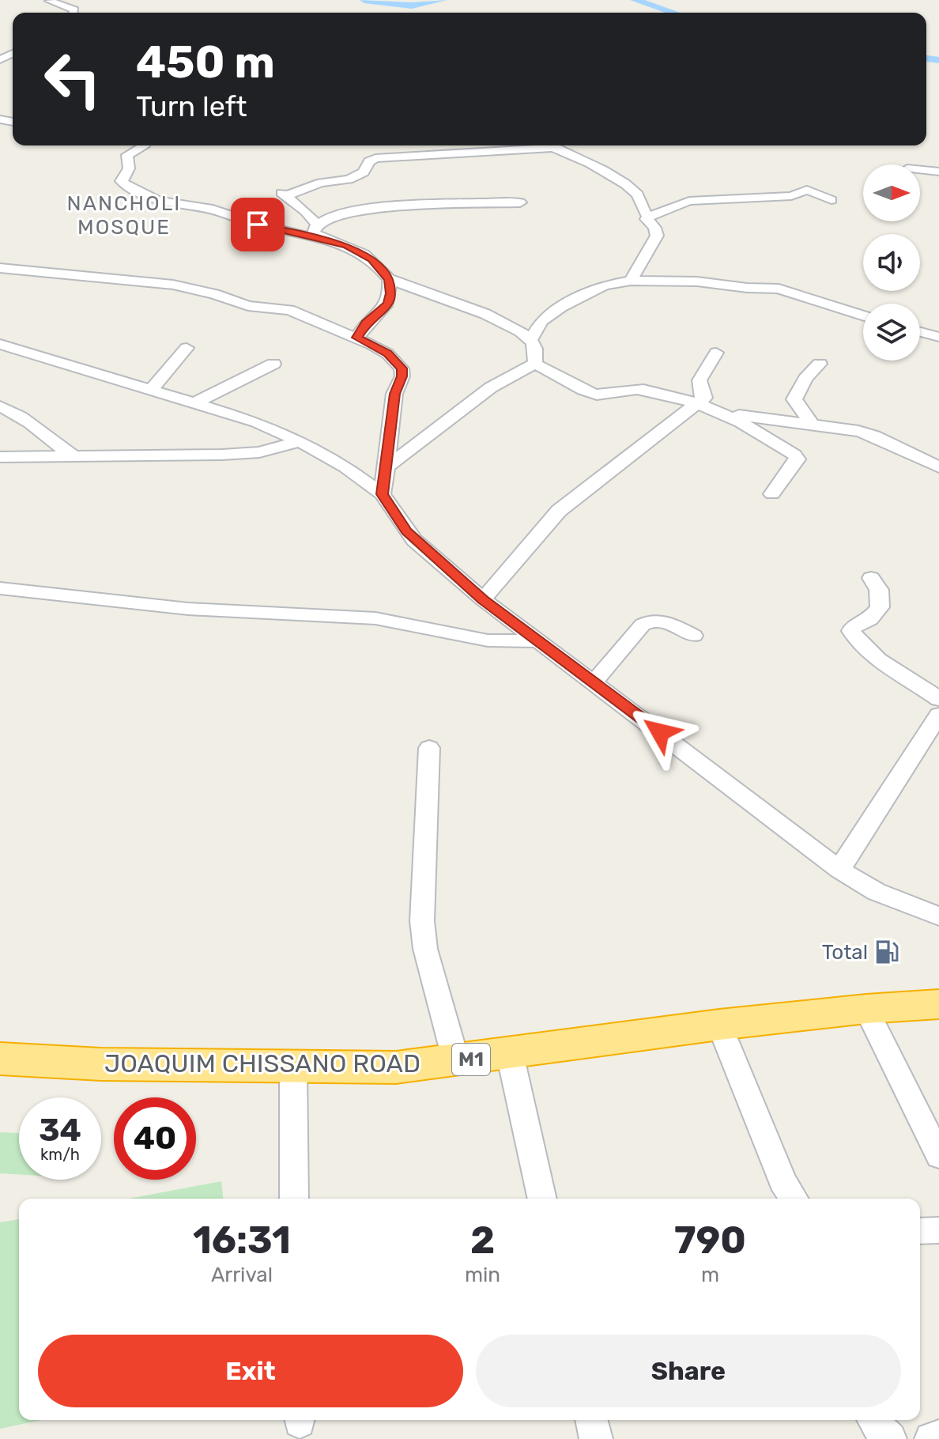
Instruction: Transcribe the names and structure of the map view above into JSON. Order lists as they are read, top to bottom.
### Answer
{
  "streets": {
    "highway": ["M1", "JOAQUIM CHISSANO ROAD"]
  },
  "districts": ["NANCHOLI MOSQUE"],
  "places": {
    "fuel station": ["Total"]
  },
  "north": "right",
  "page": {
    "turn": ["450 m", "Turn left"],
    "speed": "34 km/h",
    "limit": "40",
    "eta": [
      "16:31",
      "Arrival",
      "2",
      "min",
      "790",
      "m"
    ],
    "buttons": ["Exit", "Share"]
  }
}
